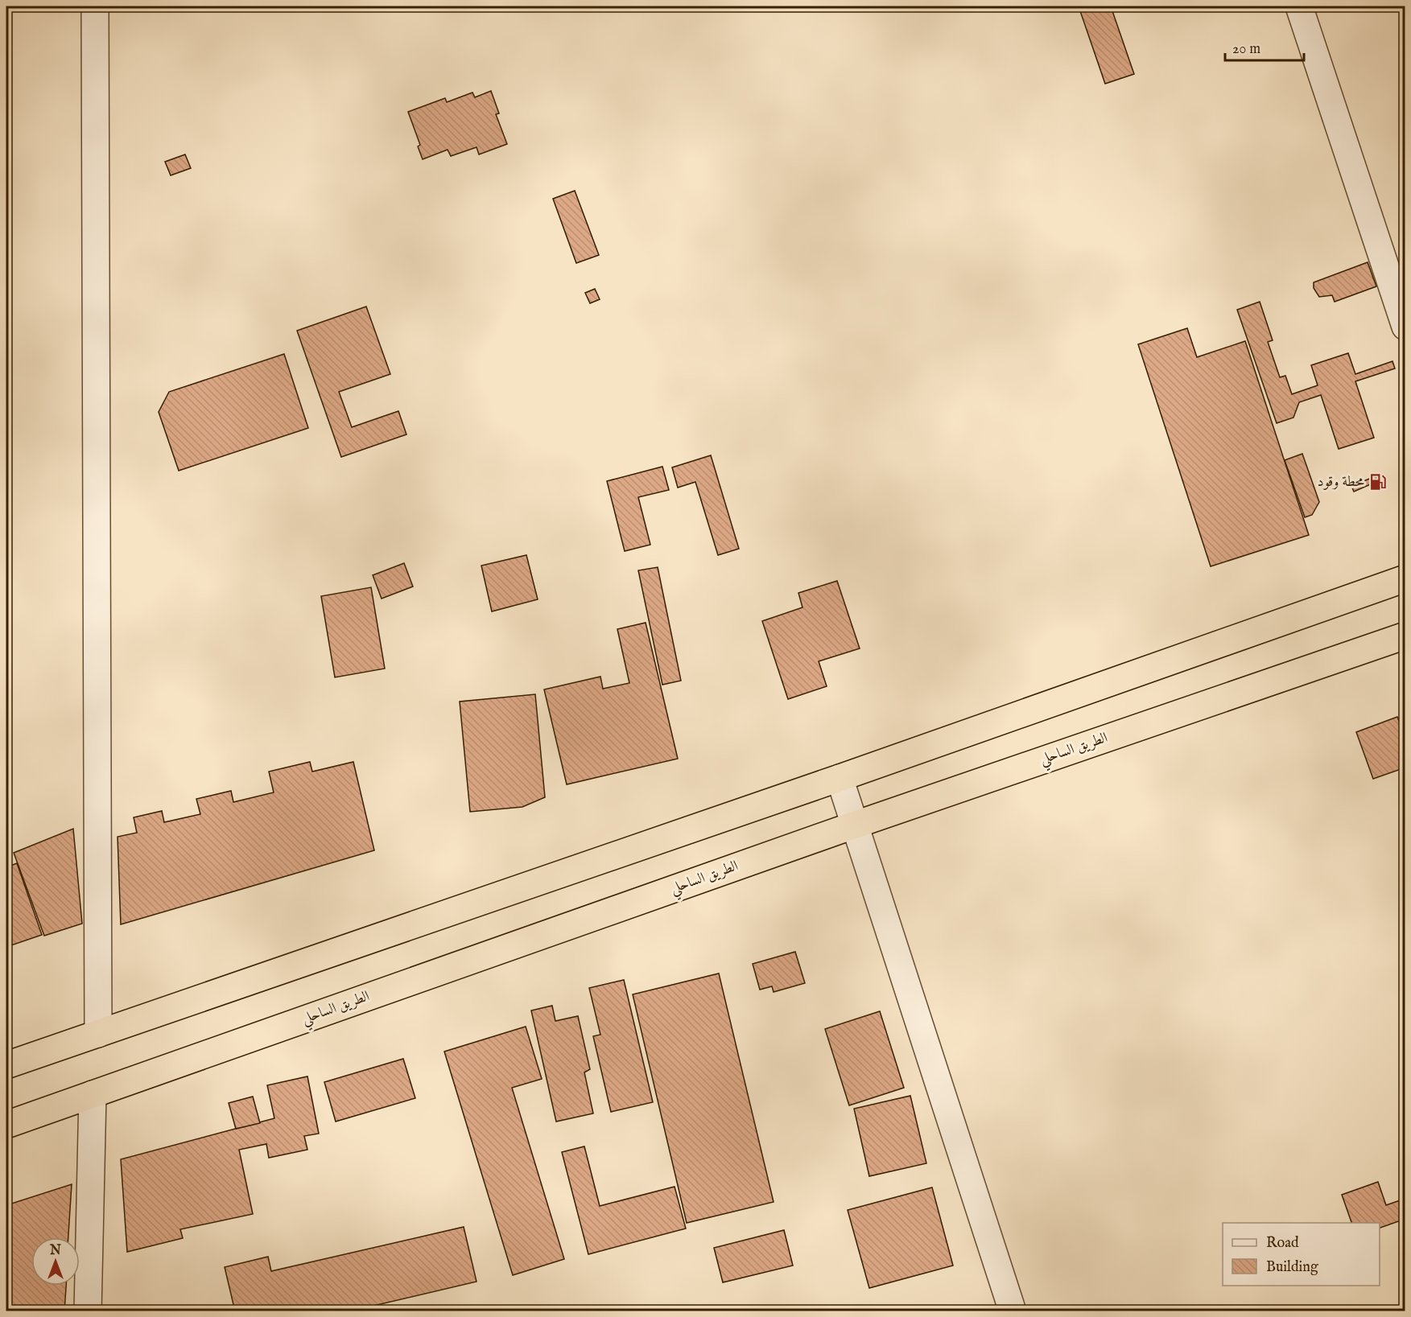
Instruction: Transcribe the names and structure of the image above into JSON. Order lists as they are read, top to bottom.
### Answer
{
  "streets": {
    "highway": ["الطريق الساحلي"]
  },
  "places": {
    "fuel station": ["محطة وقود"]
  },
  "legend": ["Road", "Building"],
  "scale_bar": "20 m",
  "north": "top"
}
